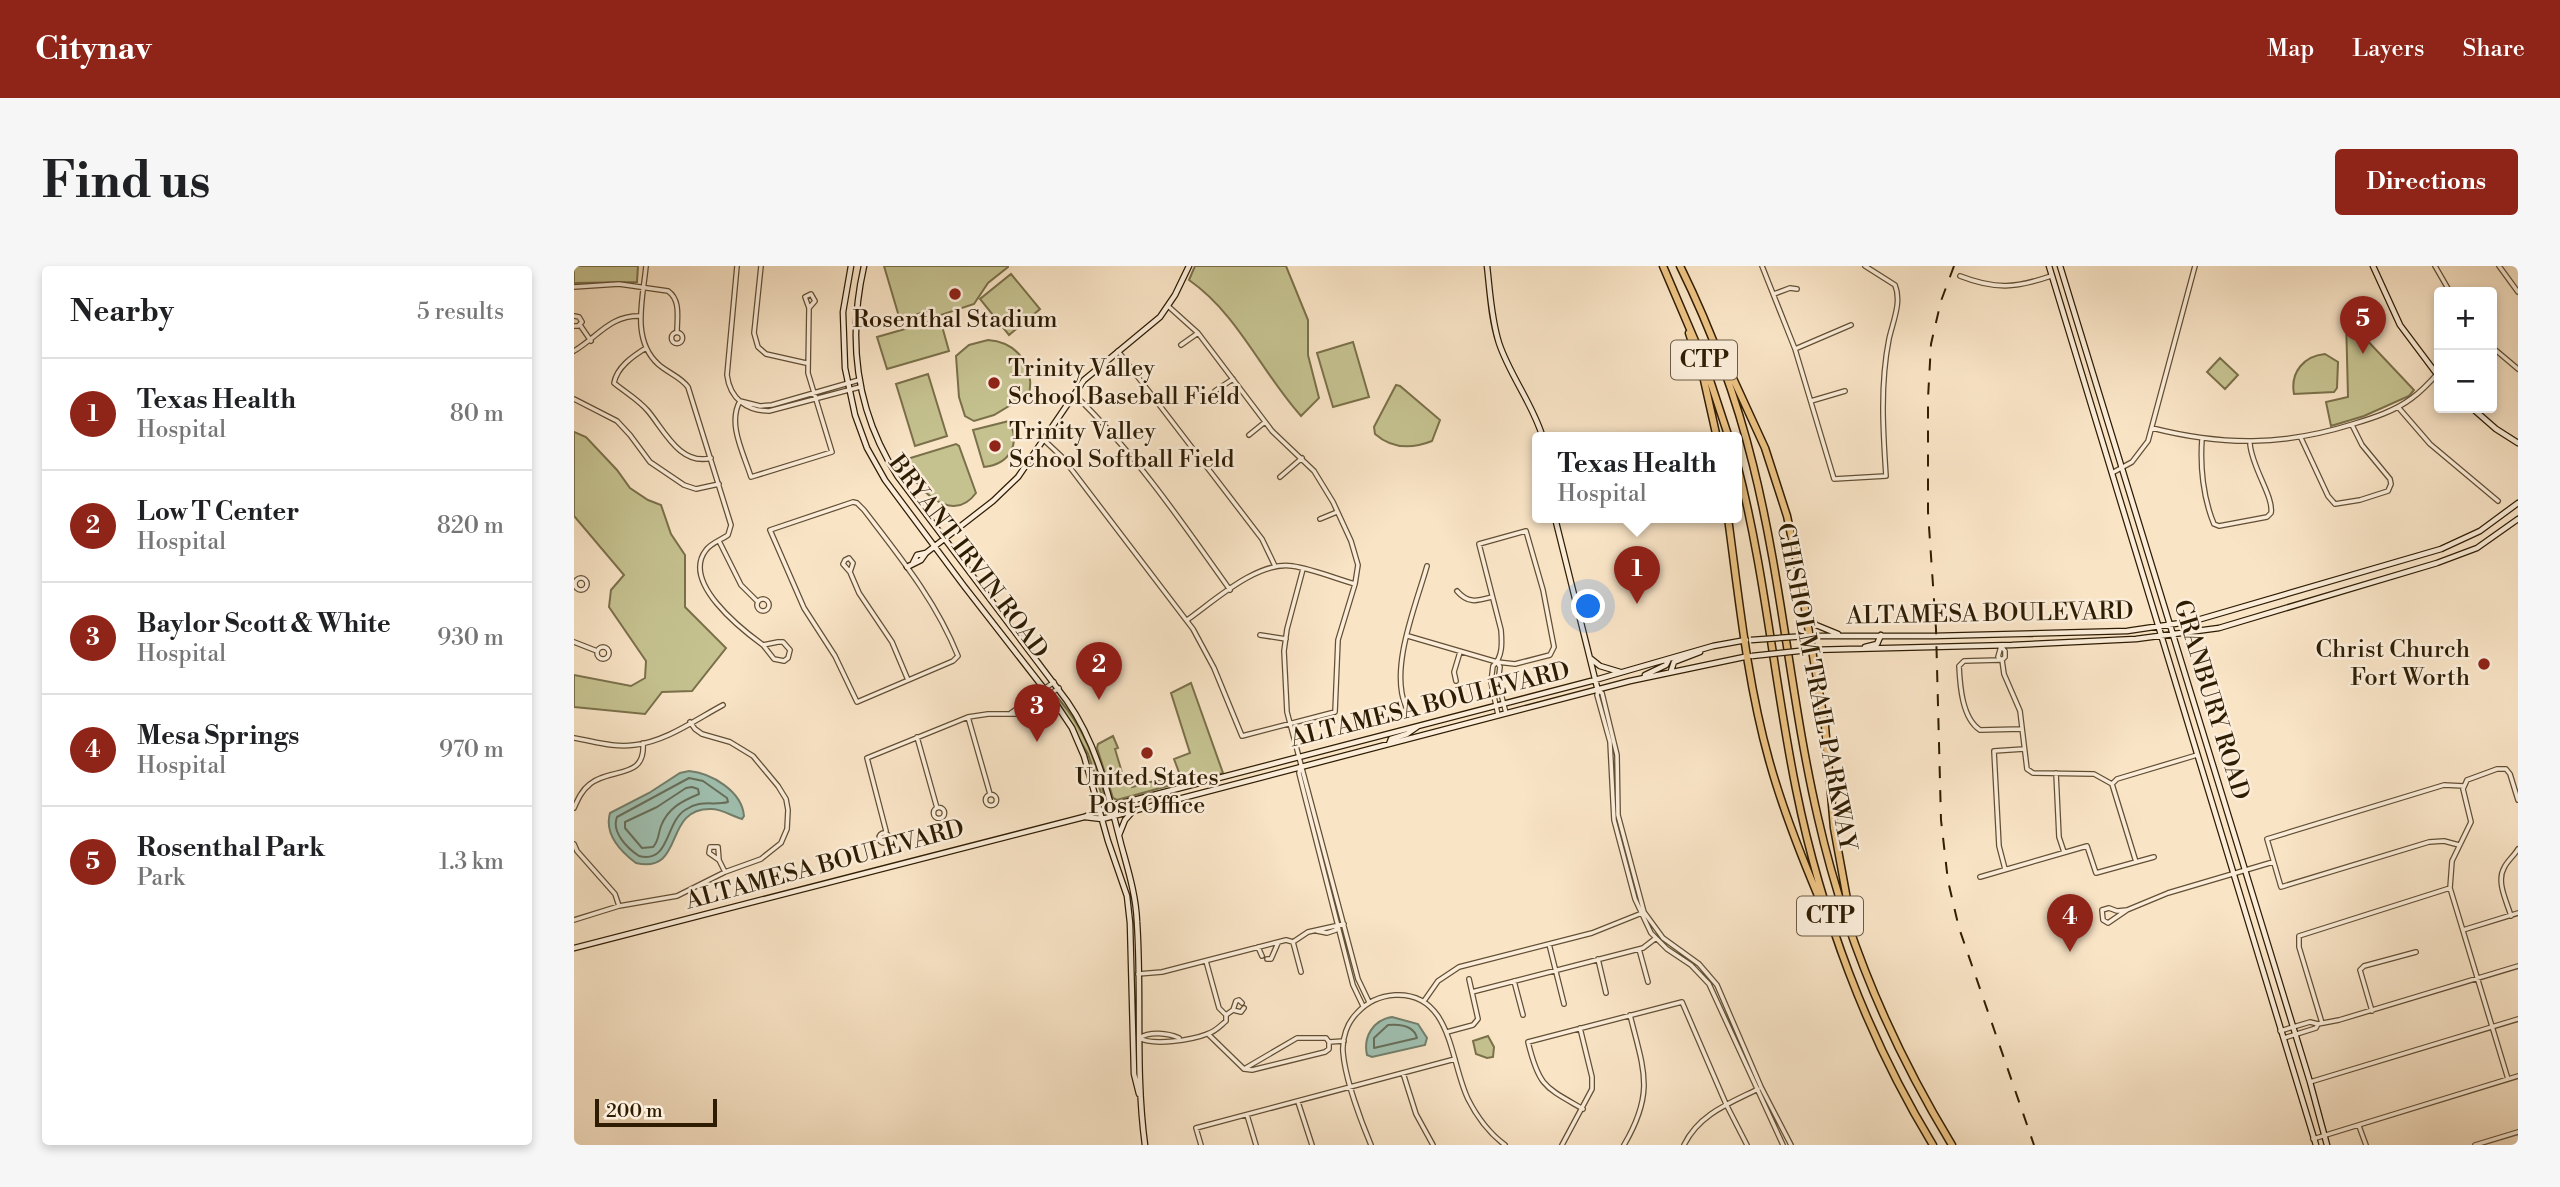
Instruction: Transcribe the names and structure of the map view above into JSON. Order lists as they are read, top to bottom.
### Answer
{
  "streets": {
    "highway": ["CTP", "CHISHOLM TRAIL PARKWAY"],
    "main road": ["BRYANT IRVIN ROAD", "ALTAMESA BOULEVARD", "GRANBURY ROAD"]
  },
  "crossings": [
    ["BRYANT IRVIN ROAD", "ALTAMESA BOULEVARD"],
    ["ALTAMESA BOULEVARD", "GRANBURY ROAD"]
  ],
  "places": [
    "Rosenthal Stadium",
    "Trinity Valley School Baseball Field",
    "Trinity Valley School Softball Field",
    "Christ Church Fort Worth",
    "United States Post Office"
  ],
  "scale_bar": "200 m",
  "page": {
    "header": "Citynav",
    "nav": ["Map", "Layers", "Share"],
    "buttons": "Directions",
    "title": "Find us",
    "heading": ["Nearby", "5 results"],
    "map_buttons": ["+", "−"],
    "pins": [
      "5",
      "1",
      "2",
      "3",
      "4"
    ],
    "list": [
      {
        "mark": "1",
        "name": "Texas Health",
        "note": "Hospital",
        "value": "80 m"
      },
      {
        "mark": "2",
        "name": "Low T Center",
        "note": "Hospital",
        "value": "820 m"
      },
      {
        "mark": "3",
        "name": "Baylor Scott & White",
        "note": "Hospital",
        "value": "930 m"
      },
      {
        "mark": "4",
        "name": "Mesa Springs",
        "note": "Hospital",
        "value": "970 m"
      },
      {
        "mark": "5",
        "name": "Rosenthal Park",
        "note": "Park",
        "value": "1.3 km"
      }
    ],
    "popup": ["Texas Health", "Hospital"],
    "scale": "200 m"
  }
}
